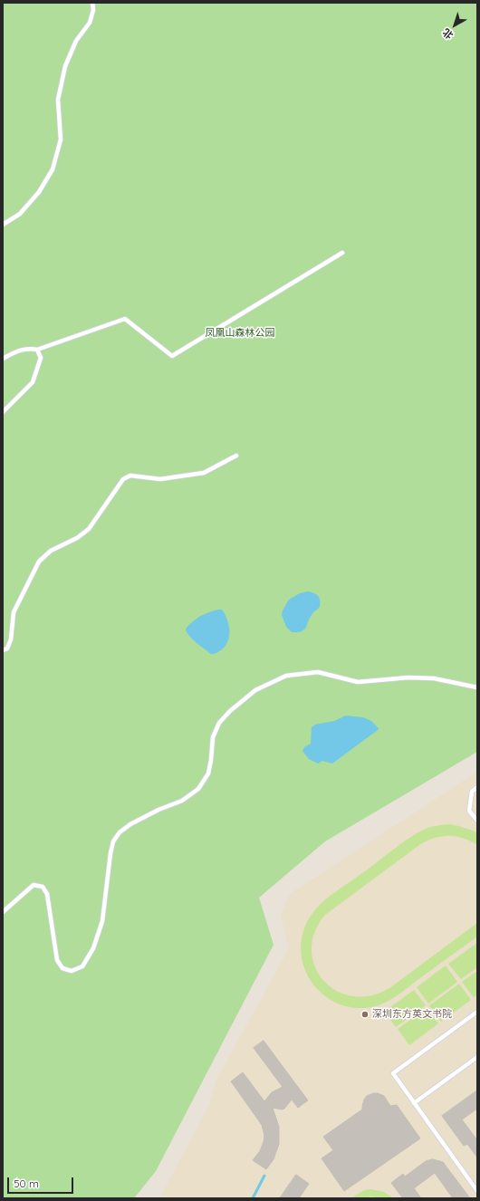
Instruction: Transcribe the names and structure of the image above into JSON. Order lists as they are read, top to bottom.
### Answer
{
  "parks": ["凤凰山森林公园"],
  "places": ["深圳东方英文书院"],
  "scale_bar": "50 m",
  "north": "bottom left"
}
